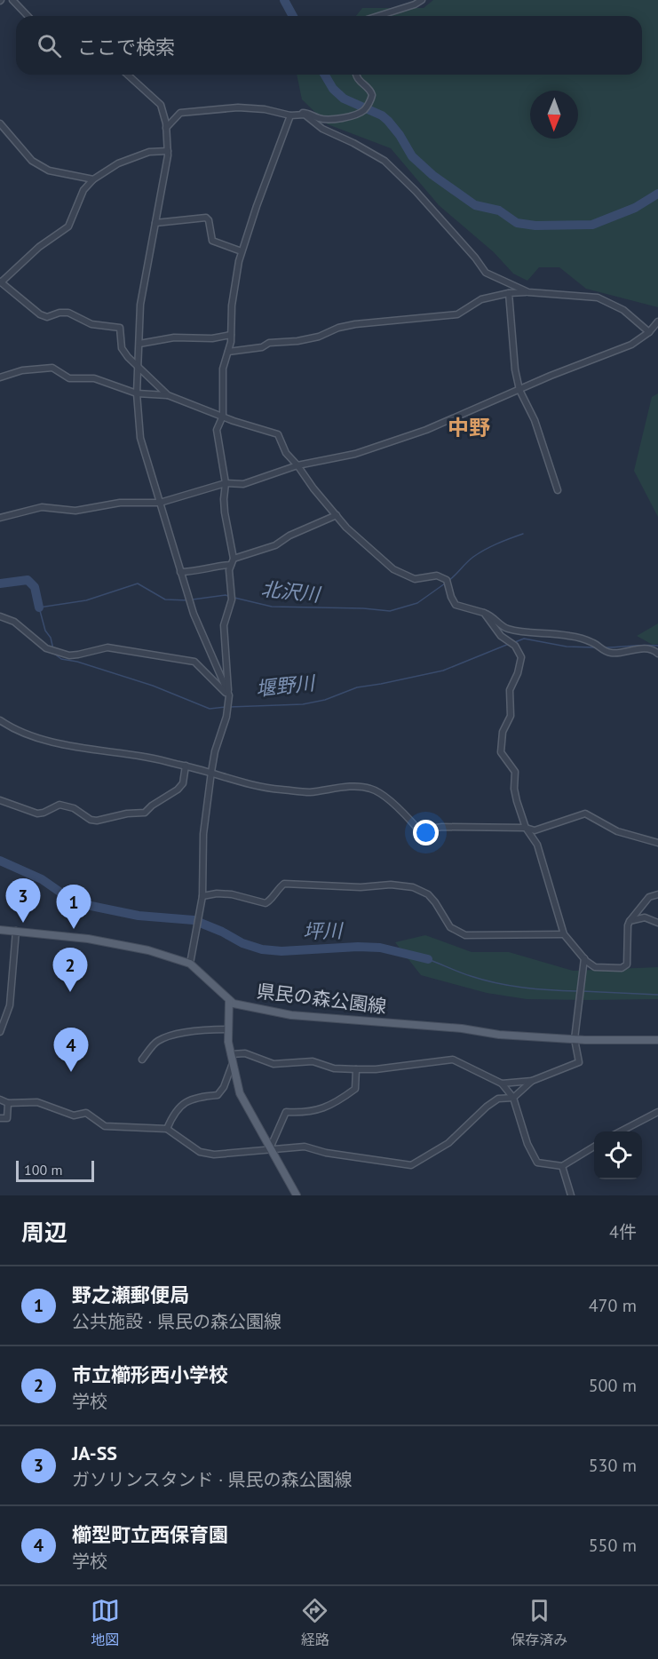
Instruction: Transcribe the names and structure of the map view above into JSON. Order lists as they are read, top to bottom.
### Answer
{
  "streets": {
    "main road": ["県民の森公園線"]
  },
  "districts": ["中野"],
  "water": ["北沢川", "堰野川", "坪川"],
  "scale_bar": "100 m",
  "north": "bottom",
  "page": {
    "search": "ここで検索",
    "pins": [
      "3",
      "1",
      "2",
      "4"
    ],
    "scale": "100 m",
    "heading": ["周辺", "4件"],
    "list": [
      {
        "mark": "1",
        "name": "野之瀬郵便局",
        "note": "公共施設 · 県民の森公園線",
        "value": "470 m"
      },
      {
        "mark": "2",
        "name": "市立櫛形西小学校",
        "note": "学校",
        "value": "500 m"
      },
      {
        "mark": "3",
        "name": "JA-SS",
        "note": "ガソリンスタンド · 県民の森公園線",
        "value": "530 m"
      },
      {
        "mark": "4",
        "name": "櫛型町立西保育園",
        "note": "学校",
        "value": "550 m"
      }
    ],
    "nav": ["地図", "経路", "保存済み"]
  }
}
